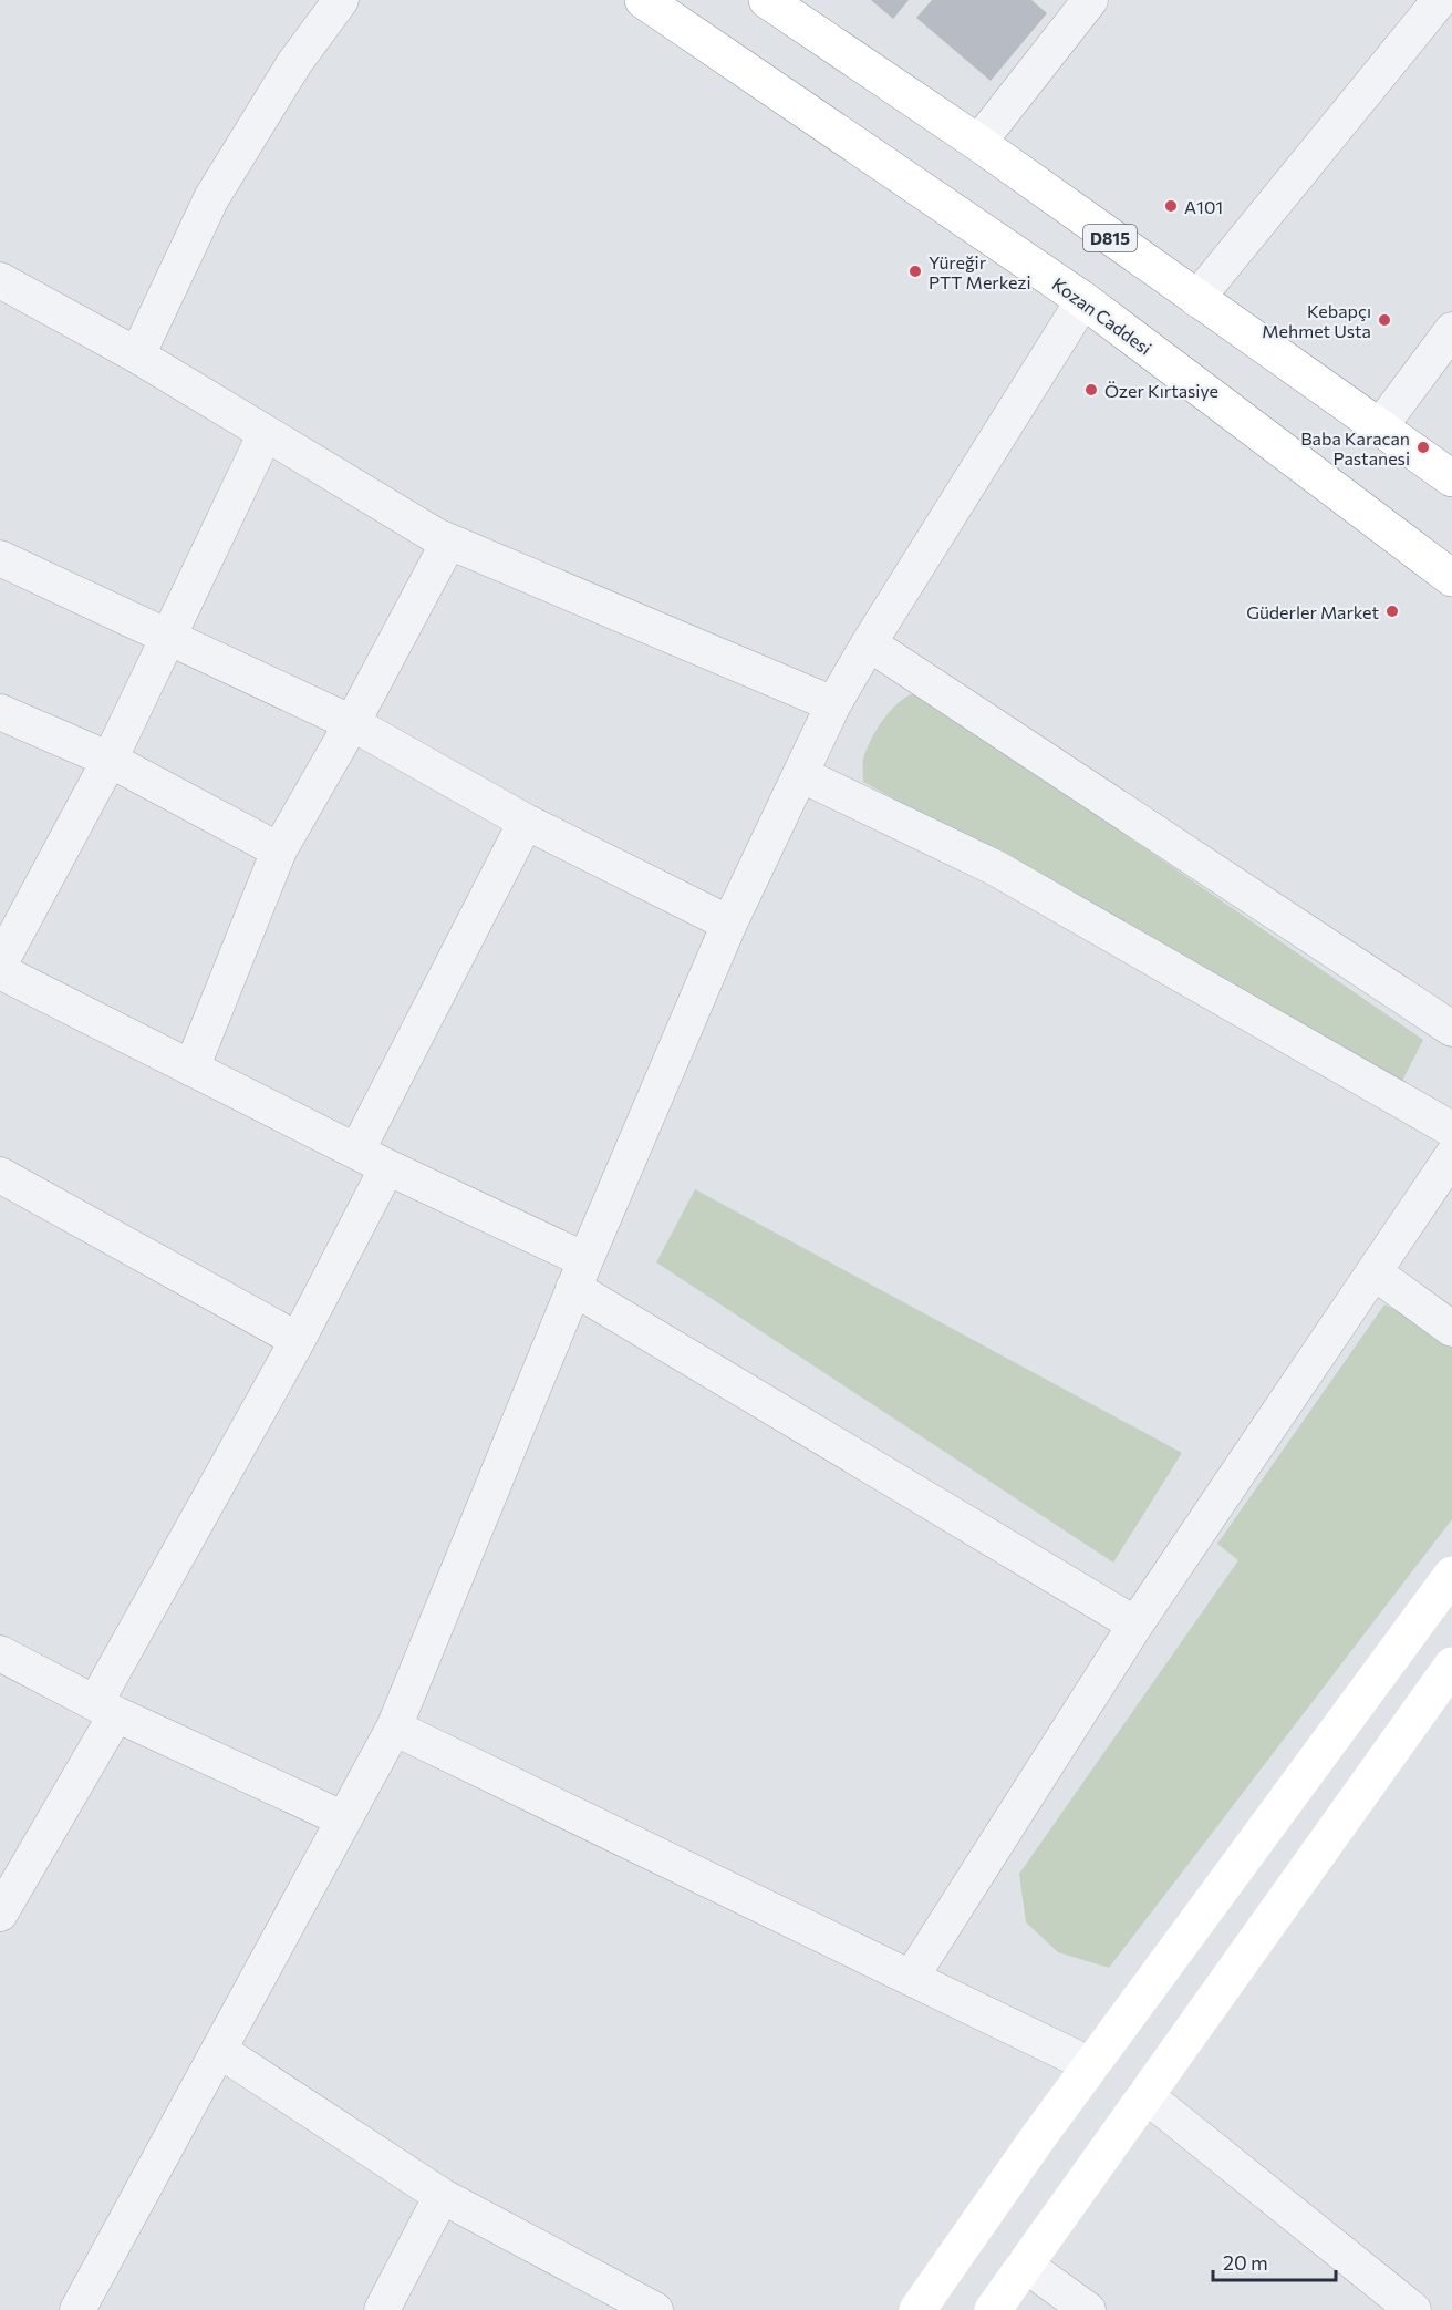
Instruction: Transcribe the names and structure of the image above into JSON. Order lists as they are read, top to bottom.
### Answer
{
  "streets": {
    "main road": ["D815", "Kozan Caddesi"]
  },
  "places": [
    "A101",
    "Yüreğir PTT Merkezi",
    "Kebapçı Mehmet Usta",
    "Özer Kırtasiye",
    "Baba Karacan Pastanesi",
    "Güderler Market"
  ],
  "scale_bar": "20 m"
}
